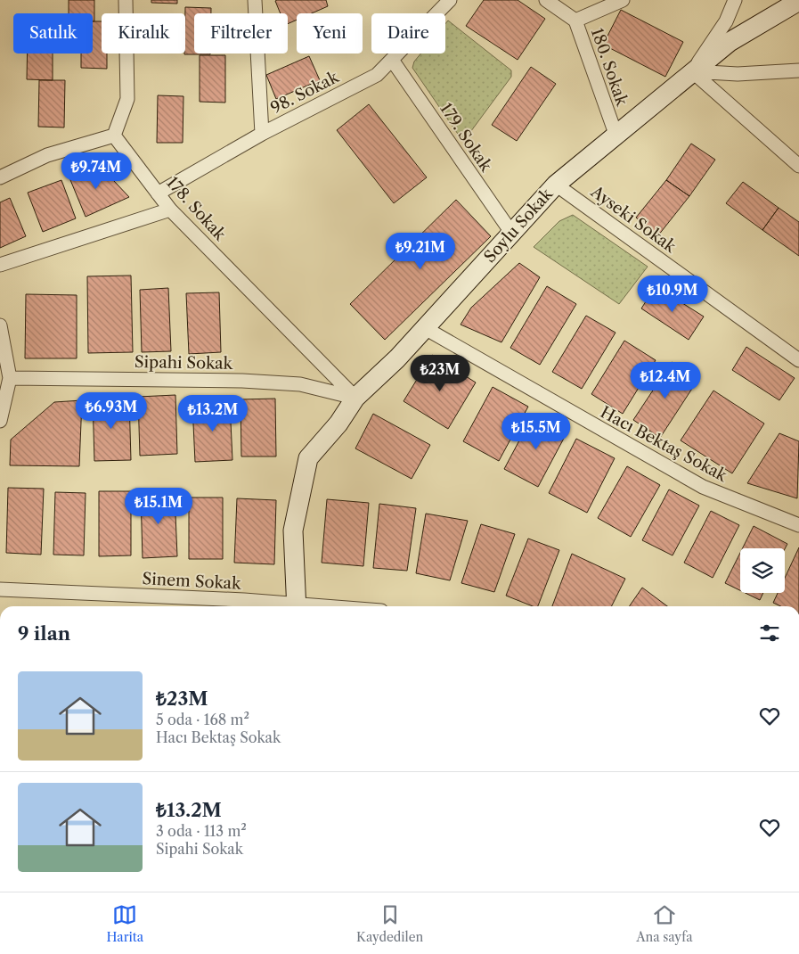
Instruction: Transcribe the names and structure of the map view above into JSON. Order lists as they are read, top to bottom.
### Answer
{
  "streets": {
    "street": [
      "180. Sokak",
      "98. Sokak",
      "179. Sokak",
      "178. Sokak",
      "Ayseki Sokak",
      "Soylu Sokak",
      "Sipahi Sokak",
      "Hacı Bektaş Sokak",
      "Sinem Sokak"
    ]
  },
  "crossings": [
    ["180. Sokak", "Soylu Sokak"],
    ["98. Sokak", "179. Sokak"],
    ["98. Sokak", "178. Sokak"],
    ["179. Sokak", "Soylu Sokak"],
    ["178. Sokak", "Soylu Sokak"],
    ["178. Sokak", "Sipahi Sokak"],
    ["Ayseki Sokak", "Soylu Sokak"],
    ["Soylu Sokak", "Sipahi Sokak"],
    ["Soylu Sokak", "Hacı Bektaş Sokak"]
  ],
  "page": {
    "chip": [
      "Satılık",
      "Kiralık",
      "Filtreler",
      "Yeni",
      "Daire"
    ],
    "price": [
      "₺9.74M",
      "₺9.21M",
      "₺10.9M",
      "₺23M",
      "₺12.4M",
      "₺6.93M",
      "₺13.2M",
      "₺15.5M",
      "₺15.1M"
    ],
    "heading": "9 ilan",
    "list": [
      {
        "name": "₺23M",
        "note": "5 oda · 168 m² · Hacı Bektaş Sokak"
      },
      {
        "name": "₺13.2M",
        "note": "3 oda · 113 m² · Sipahi Sokak"
      }
    ],
    "tabs": ["Harita", "Kaydedilen", "Ana sayfa"]
  }
}
